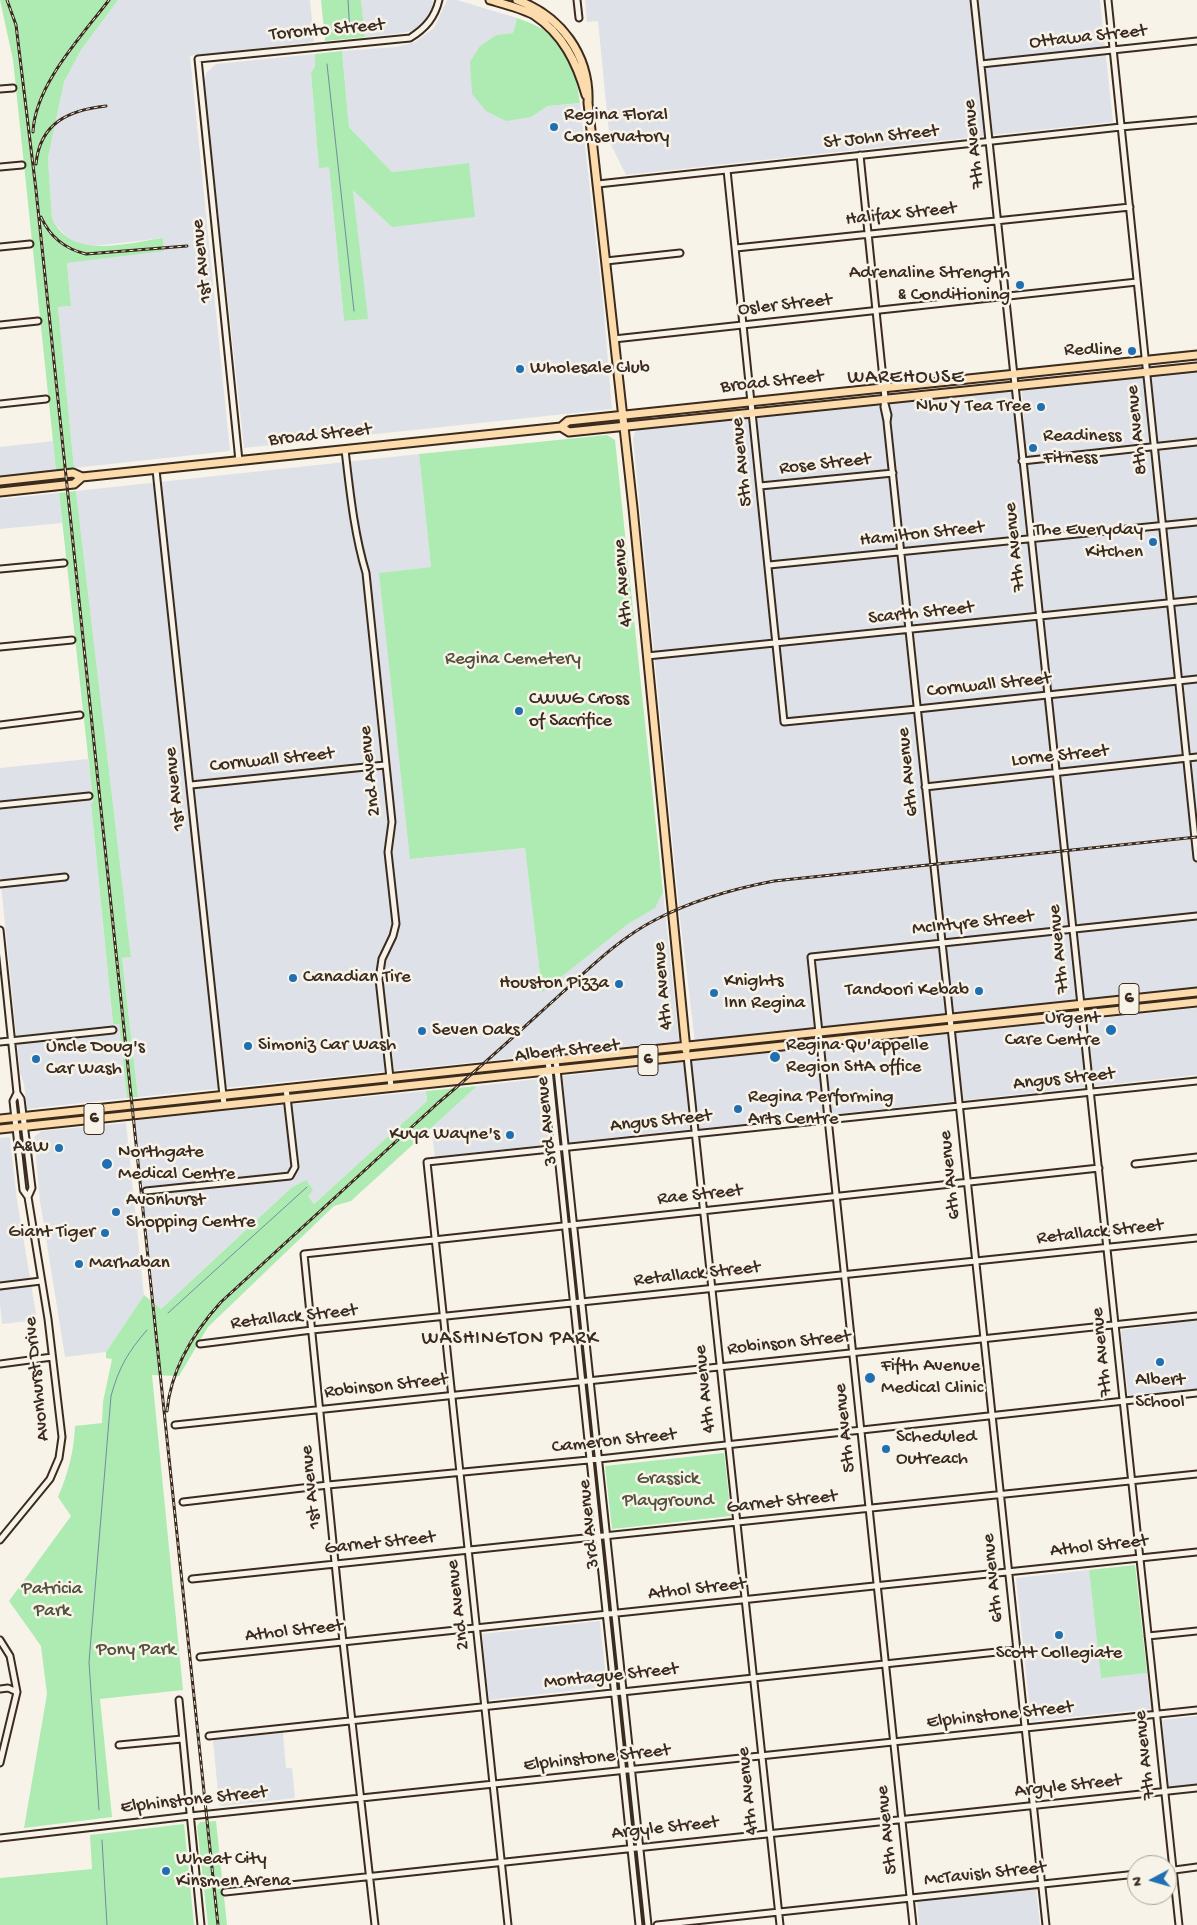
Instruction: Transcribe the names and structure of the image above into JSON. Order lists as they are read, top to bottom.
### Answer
{
  "streets": {
    "main road": [
      "Broad Street",
      "4th Avenue",
      "6",
      "Albert Street"
    ],
    "street": [
      "Toronto Street",
      "Ottawa Street",
      "St John Street",
      "7th Avenue",
      "Halifax Street",
      "1st Avenue",
      "Osler Street",
      "8th Avenue",
      "5th Avenue",
      "Rose Street",
      "Hamilton Street",
      "Scarth Street",
      "Cornwall Street",
      "Lorne Street",
      "2nd Avenue",
      "6th Avenue",
      "McIntyre Street",
      "Angus Street",
      "3rd Avenue",
      "Rae Street",
      "Retallack Street",
      "Robinson Street",
      "Avonhurst Drive",
      "Cameron Street",
      "Garnet Street",
      "Athol Street",
      "Montague Street",
      "Elphinstone Street",
      "Argyle Street",
      "McTavish Street"
    ]
  },
  "crossings": [
    ["Toronto Street", "1st Avenue"],
    ["Ottawa Street", "7th Avenue"],
    ["Ottawa Street", "8th Avenue"],
    ["St John Street", "7th Avenue"],
    ["St John Street", "8th Avenue"],
    ["St John Street", "5th Avenue"],
    ["St John Street", "4th Avenue"],
    ["St John Street", "6th Avenue"],
    ["7th Avenue", "Halifax Street"],
    ["7th Avenue", "Osler Street"],
    ["7th Avenue", "Broad Street"],
    ["7th Avenue", "Hamilton Street"],
    ["7th Avenue", "Scarth Street"],
    ["7th Avenue", "Cornwall Street"],
    ["7th Avenue", "Lorne Street"],
    ["7th Avenue", "McIntyre Street"],
    ["7th Avenue", "Albert Street"],
    ["7th Avenue", "Angus Street"],
    ["7th Avenue", "Rae Street"],
    ["7th Avenue", "Retallack Street"],
    ["7th Avenue", "Robinson Street"],
    ["7th Avenue", "Cameron Street"],
    ["7th Avenue", "Garnet Street"],
    ["7th Avenue", "Athol Street"],
    ["7th Avenue", "Elphinstone Street"],
    ["7th Avenue", "Argyle Street"],
    ["Halifax Street", "8th Avenue"],
    ["Halifax Street", "5th Avenue"],
    ["Halifax Street", "6th Avenue"],
    ["1st Avenue", "Broad Street"],
    ["1st Avenue", "Cornwall Street"],
    ["1st Avenue", "Albert Street"],
    ["1st Avenue", "Rae Street"],
    ["1st Avenue", "Retallack Street"],
    ["1st Avenue", "Robinson Street"],
    ["1st Avenue", "Cameron Street"],
    ["1st Avenue", "Garnet Street"],
    ["1st Avenue", "Athol Street"],
    ["1st Avenue", "Montague Street"],
    ["1st Avenue", "Elphinstone Street"],
    ["1st Avenue", "Argyle Street"],
    ["Osler Street", "8th Avenue"],
    ["Osler Street", "5th Avenue"],
    ["Osler Street", "4th Avenue"],
    ["Osler Street", "6th Avenue"],
    ["Broad Street", "8th Avenue"],
    ["Broad Street", "5th Avenue"],
    ["Broad Street", "4th Avenue"],
    ["Broad Street", "2nd Avenue"],
    ["Broad Street", "6th Avenue"],
    ["8th Avenue", "Hamilton Street"],
    ["8th Avenue", "Scarth Street"],
    ["8th Avenue", "Cornwall Street"],
    ["8th Avenue", "Lorne Street"],
    ["5th Avenue", "Rose Street"],
    ["5th Avenue", "Hamilton Street"],
    ["5th Avenue", "Scarth Street"],
    ["5th Avenue", "Cornwall Street"],
    ["5th Avenue", "McIntyre Street"],
    ["5th Avenue", "Albert Street"],
    ["5th Avenue", "Angus Street"],
    ["5th Avenue", "Rae Street"],
    ["5th Avenue", "Retallack Street"],
    ["5th Avenue", "Robinson Street"],
    ["5th Avenue", "Cameron Street"],
    ["5th Avenue", "Garnet Street"],
    ["5th Avenue", "Athol Street"],
    ["5th Avenue", "Montague Street"],
    ["5th Avenue", "Elphinstone Street"],
    ["5th Avenue", "Argyle Street"],
    ["5th Avenue", "McTavish Street"],
    ["Rose Street", "6th Avenue"],
    ["Hamilton Street", "6th Avenue"],
    ["4th Avenue", "Scarth Street"],
    ["4th Avenue", "Albert Street"],
    ["4th Avenue", "Angus Street"],
    ["4th Avenue", "Rae Street"],
    ["4th Avenue", "Retallack Street"],
    ["4th Avenue", "Robinson Street"],
    ["4th Avenue", "Cameron Street"],
    ["4th Avenue", "Garnet Street"],
    ["4th Avenue", "Athol Street"],
    ["4th Avenue", "Montague Street"],
    ["4th Avenue", "Elphinstone Street"],
    ["4th Avenue", "Argyle Street"],
    ["4th Avenue", "McTavish Street"],
    ["Scarth Street", "6th Avenue"],
    ["Cornwall Street", "2nd Avenue"],
    ["Cornwall Street", "6th Avenue"],
    ["Lorne Street", "6th Avenue"],
    ["2nd Avenue", "Albert Street"],
    ["2nd Avenue", "Angus Street"],
    ["2nd Avenue", "Rae Street"],
    ["2nd Avenue", "Retallack Street"],
    ["2nd Avenue", "Robinson Street"],
    ["2nd Avenue", "Cameron Street"],
    ["2nd Avenue", "Garnet Street"],
    ["2nd Avenue", "Athol Street"],
    ["2nd Avenue", "Montague Street"],
    ["2nd Avenue", "Elphinstone Street"],
    ["2nd Avenue", "Argyle Street"],
    ["6th Avenue", "McIntyre Street"],
    ["6th Avenue", "Albert Street"],
    ["6th Avenue", "Angus Street"],
    ["6th Avenue", "Rae Street"],
    ["6th Avenue", "Retallack Street"],
    ["6th Avenue", "Robinson Street"],
    ["6th Avenue", "Cameron Street"],
    ["6th Avenue", "Garnet Street"],
    ["6th Avenue", "Athol Street"],
    ["6th Avenue", "Montague Street"],
    ["6th Avenue", "Elphinstone Street"],
    ["6th Avenue", "Argyle Street"],
    ["6th Avenue", "McTavish Street"],
    ["Albert Street", "3rd Avenue"],
    ["Albert Street", "Avonhurst Drive"],
    ["Angus Street", "3rd Avenue"],
    ["3rd Avenue", "Rae Street"],
    ["3rd Avenue", "Retallack Street"],
    ["3rd Avenue", "Robinson Street"],
    ["3rd Avenue", "Cameron Street"],
    ["3rd Avenue", "Garnet Street"],
    ["3rd Avenue", "Athol Street"],
    ["3rd Avenue", "Montague Street"],
    ["3rd Avenue", "Elphinstone Street"],
    ["3rd Avenue", "Argyle Street"]
  ],
  "districts": ["WAREHOUSE", "WASHINGTON PARK"],
  "parks": [
    "Regina Cemetery",
    "Grassick Playground",
    "Patricia Park",
    "Pony Park"
  ],
  "places": [
    "Regina Floral Conservatory",
    "Adrenaline Strength & Conditioning",
    "Redline",
    "Wholesale Club",
    "Nhu Y Tea Tree",
    "Readiness Fitness",
    "The Everyday Kitchen",
    "CWWG Cross of Sacrifice",
    "Canadian Tire",
    "Houston Pizza",
    "Tandoori Kebab",
    "Knights Inn Regina",
    "Urgent Care Centre",
    "Seven Oaks",
    "Simoniz Car Wash",
    "Regina Qu'appelle Region SHA office",
    "Uncle Doug's Car Wash",
    "Regina Performing Arts Centre",
    "Kuya Wayne's",
    "A&W",
    "Northgate Medical Centre",
    "Avonhurst Shopping Centre",
    "Giant Tiger",
    "Marhaban",
    "Albert School",
    "Fifth Avenue Medical Clinic",
    "Scheduled Outreach",
    "Scott Collegiate",
    "Wheat City Kinsmen Arena"
  ],
  "north": "left"
}
